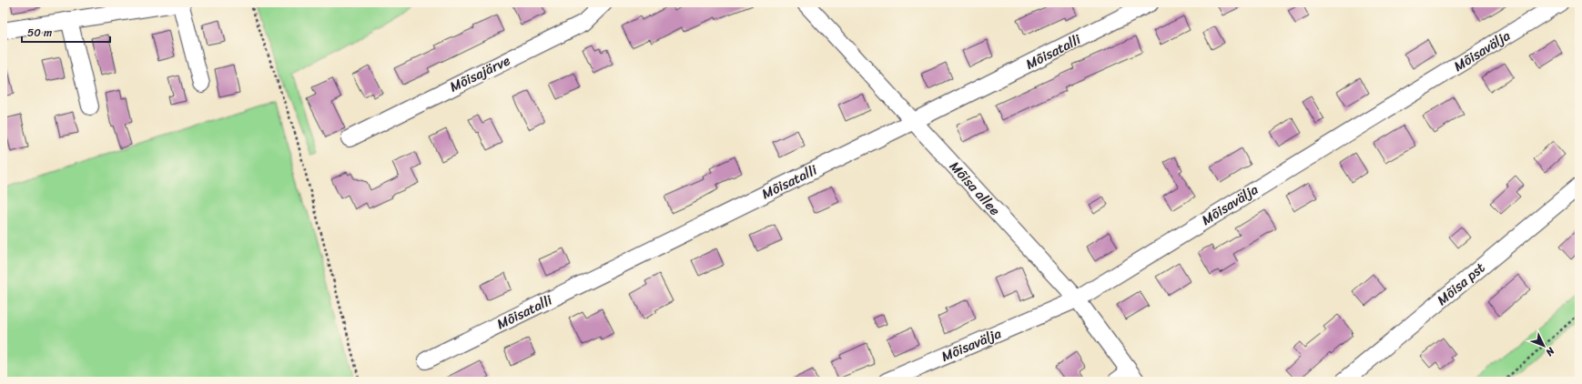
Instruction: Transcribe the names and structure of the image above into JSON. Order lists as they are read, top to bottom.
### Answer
{
  "streets": {
    "street": [
      "Mõisavälja",
      "Mõisatalli",
      "Mõisajärve",
      "Mõisa allee",
      "Mõisa pst"
    ]
  },
  "crossings": [
    ["Mõisavälja", "Mõisa allee"],
    ["Mõisatalli", "Mõisa allee"]
  ],
  "scale_bar": "50 m",
  "north": "bottom right"
}
